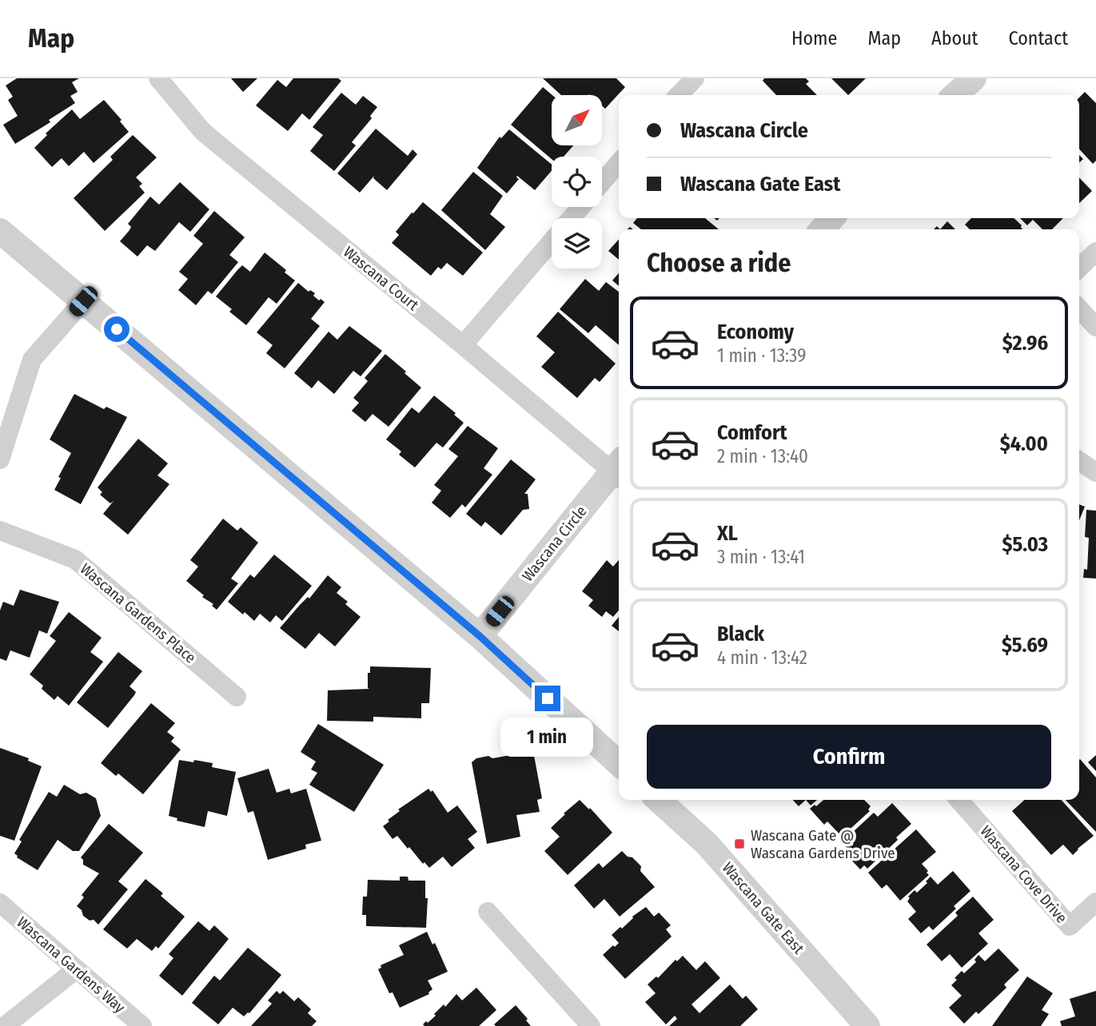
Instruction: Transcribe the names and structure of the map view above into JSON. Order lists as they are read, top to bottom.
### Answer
{
  "streets": {
    "street": [
      "Wascana Court",
      "Wascana Circle",
      "Wascana Gardens Place",
      "Wascana Cove Drive",
      "Wascana Gate East",
      "Wascana Gardens Way"
    ]
  },
  "crossings": [
    ["Wascana Court", "Wascana Circle"]
  ],
  "places": {
    "transit": ["Wascana Gate @ Wascana Gardens Drive"]
  },
  "north": "top right",
  "page": {
    "header": "Map",
    "nav": [
      "Home",
      "Map",
      "About",
      "Contact"
    ],
    "banner": ["Wascana Circle", "Wascana Gate East"],
    "heading": "Choose a ride",
    "list": [
      {
        "name": "Economy",
        "note": "1 min · 13:39",
        "value": "$2.96"
      },
      {
        "name": "Comfort",
        "note": "2 min · 13:40",
        "value": "$4.00"
      },
      {
        "name": "XL",
        "note": "3 min · 13:41",
        "value": "$5.03"
      },
      {
        "name": "Black",
        "note": "4 min · 13:42",
        "value": "$5.69"
      }
    ],
    "buttons": "Confirm",
    "bubble": "1 min"
  }
}
